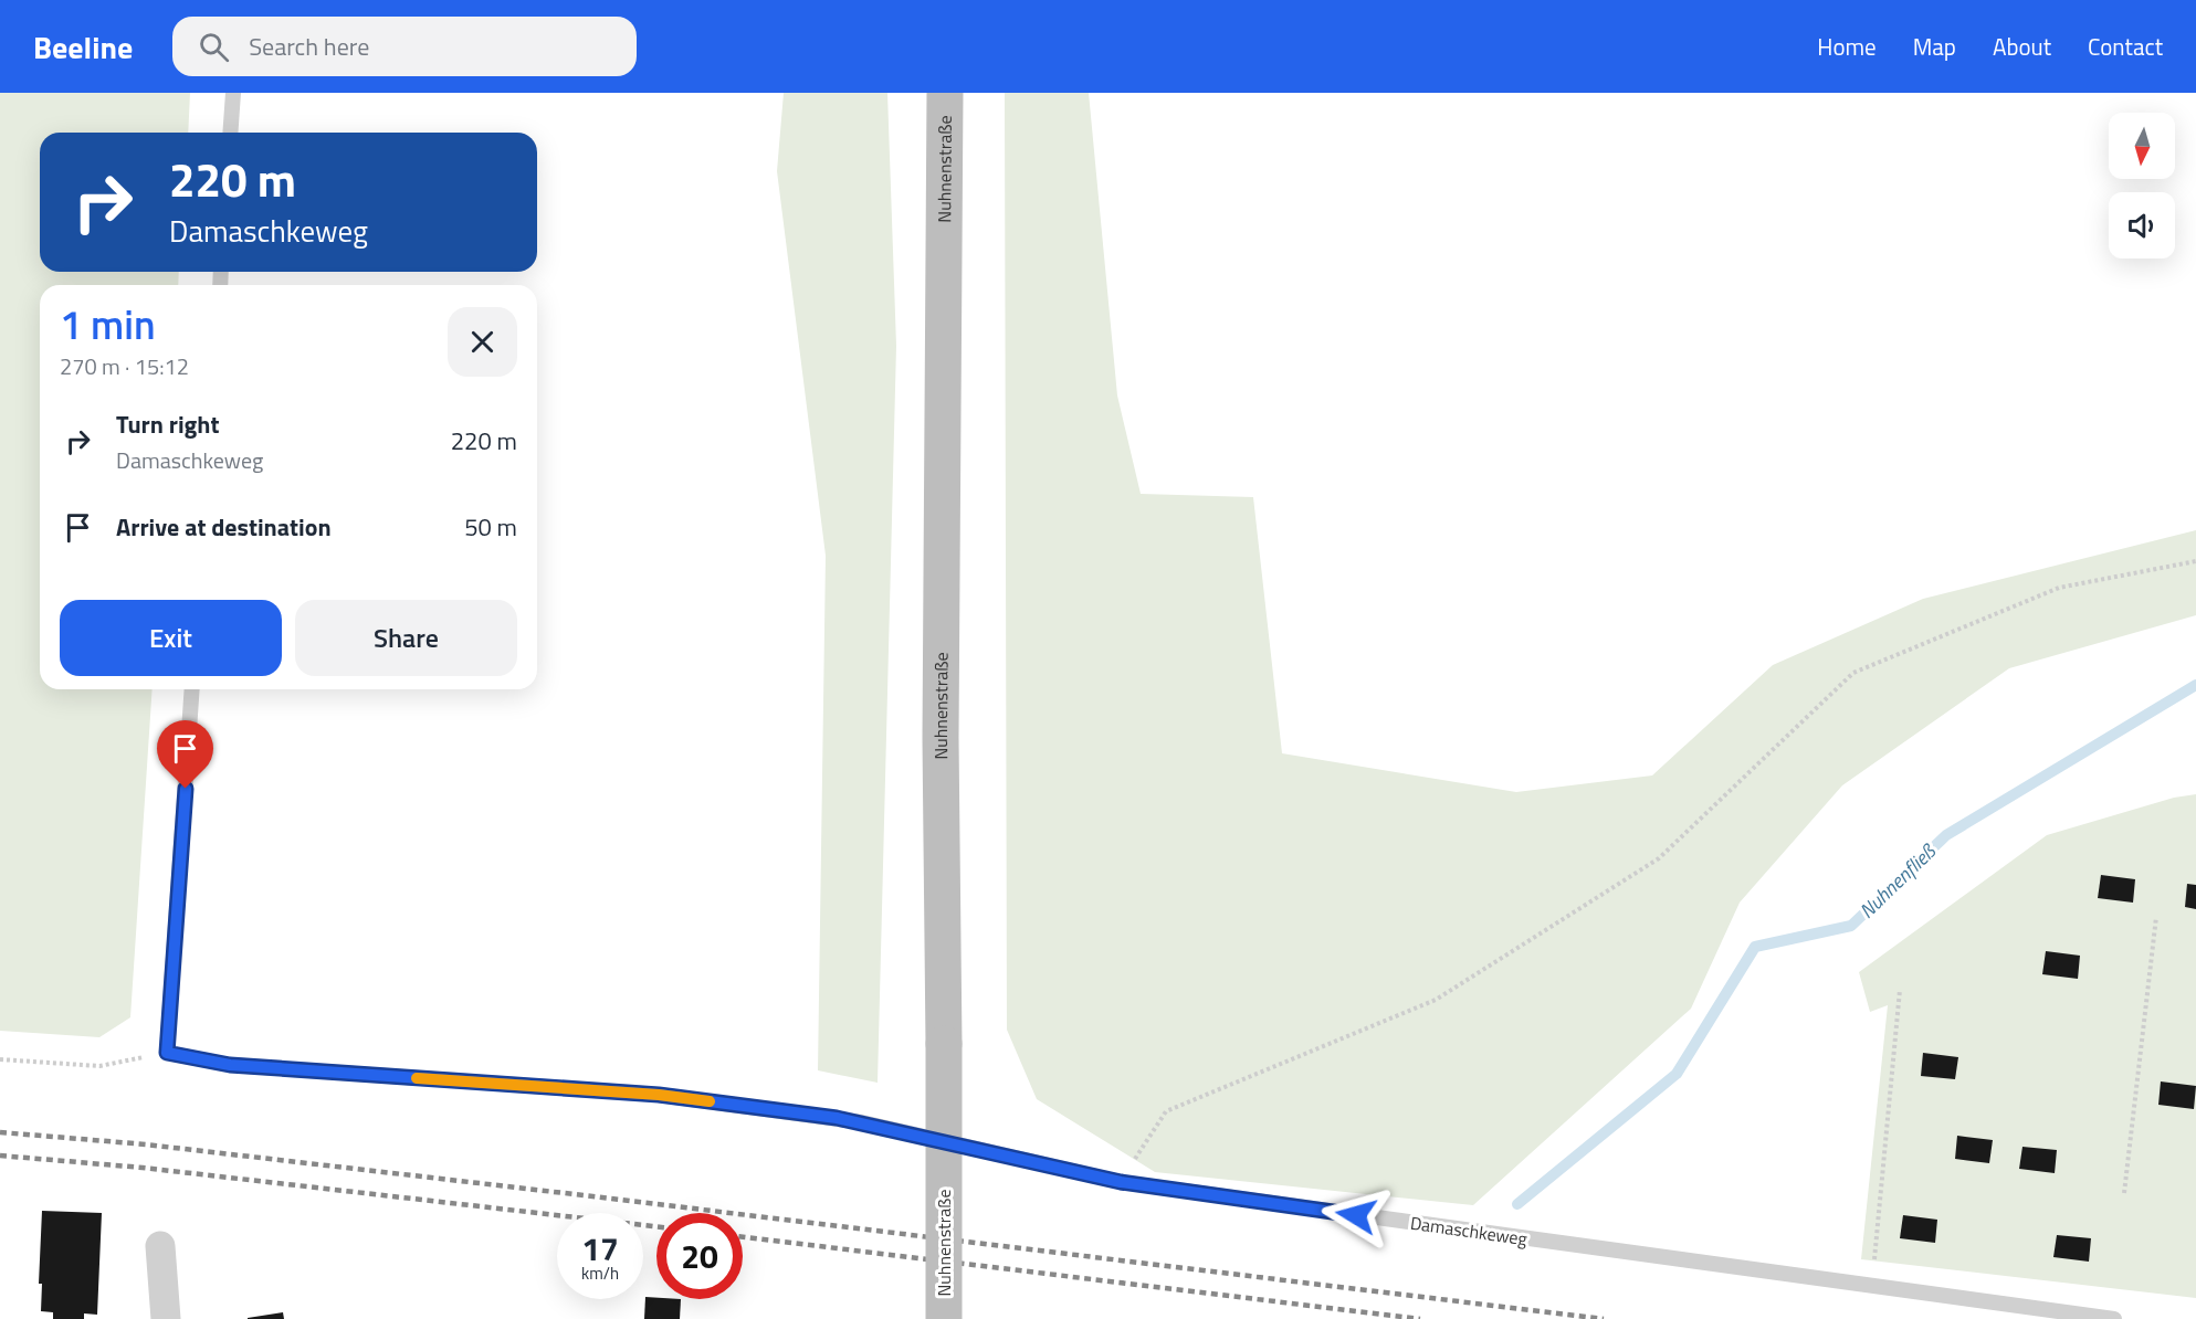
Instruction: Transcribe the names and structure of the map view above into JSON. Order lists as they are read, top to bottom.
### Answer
{
  "streets": {
    "main road": ["Nuhnenstraße"],
    "lane": ["Damaschkeweg"]
  },
  "water": ["Nuhnenfließ"],
  "north": "bottom",
  "page": {
    "header": "Beeline",
    "search": "Search here",
    "nav": [
      "Home",
      "Map",
      "About",
      "Contact"
    ],
    "turn": ["220 m", "Damaschkeweg"],
    "heading": ["1 min", "270 m · 15:12"],
    "list": [
      {
        "name": "Turn right",
        "note": "Damaschkeweg",
        "value": "220 m"
      },
      {
        "name": "Arrive at destination",
        "value": "50 m"
      }
    ],
    "buttons": ["Exit", "Share"],
    "speed": "17 km/h",
    "limit": "20"
  }
}
